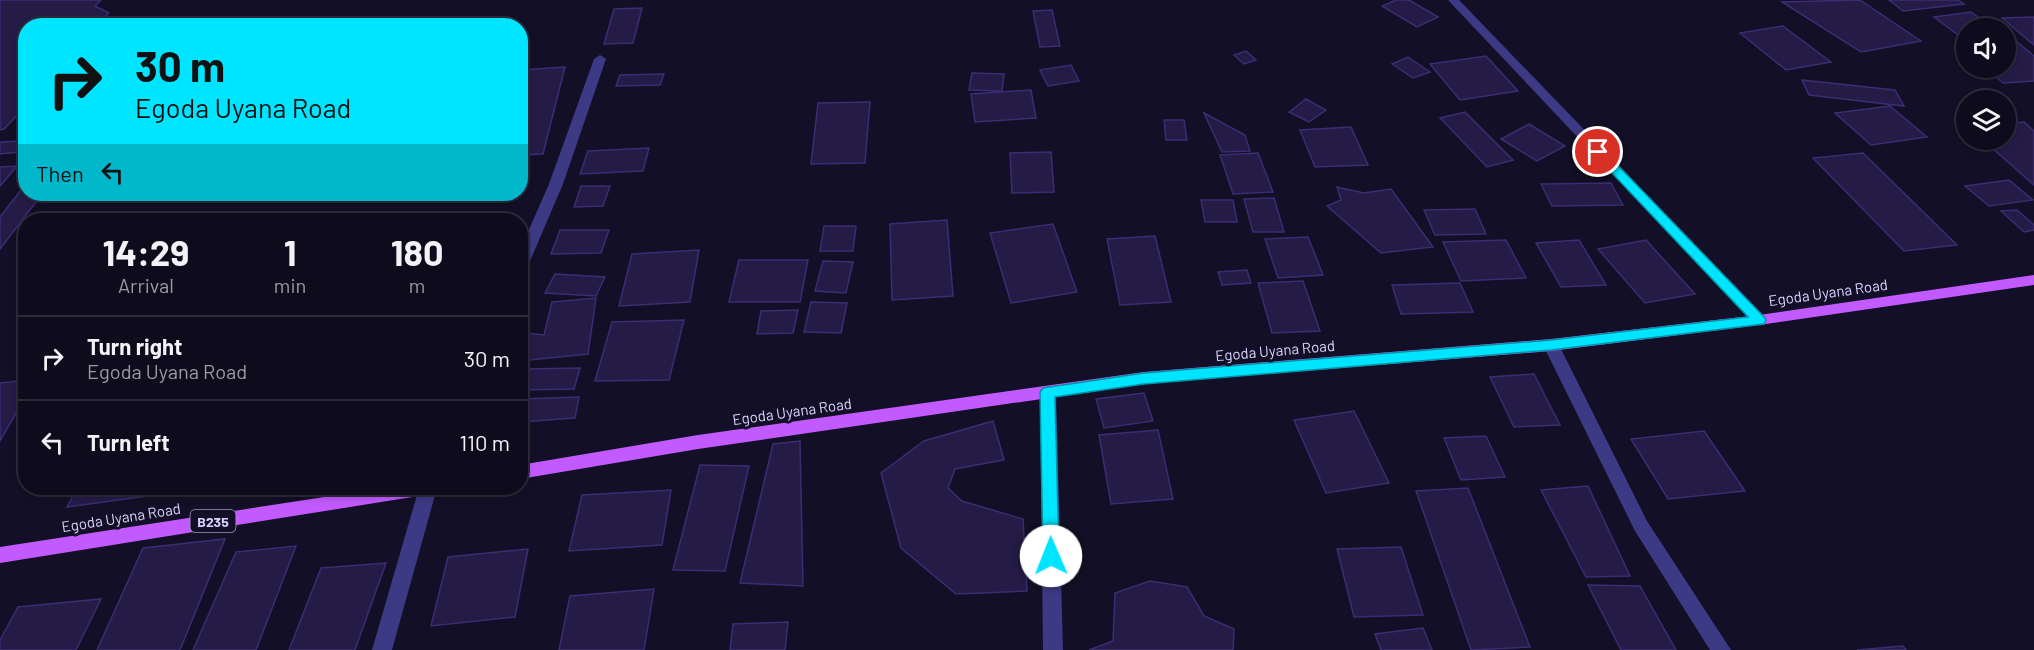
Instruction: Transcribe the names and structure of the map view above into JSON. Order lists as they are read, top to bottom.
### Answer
{
  "streets": {
    "main road": ["Egoda Uyana Road", "B235"]
  },
  "page": {
    "turn": ["30 m", "Egoda Uyana Road"],
    "then": "Then",
    "eta": [
      "14:29",
      "Arrival",
      "1",
      "min",
      "180",
      "m"
    ],
    "list": [
      {
        "name": "Turn right",
        "note": "Egoda Uyana Road",
        "value": "30 m"
      },
      {
        "name": "Turn left",
        "value": "110 m"
      }
    ]
  }
}
